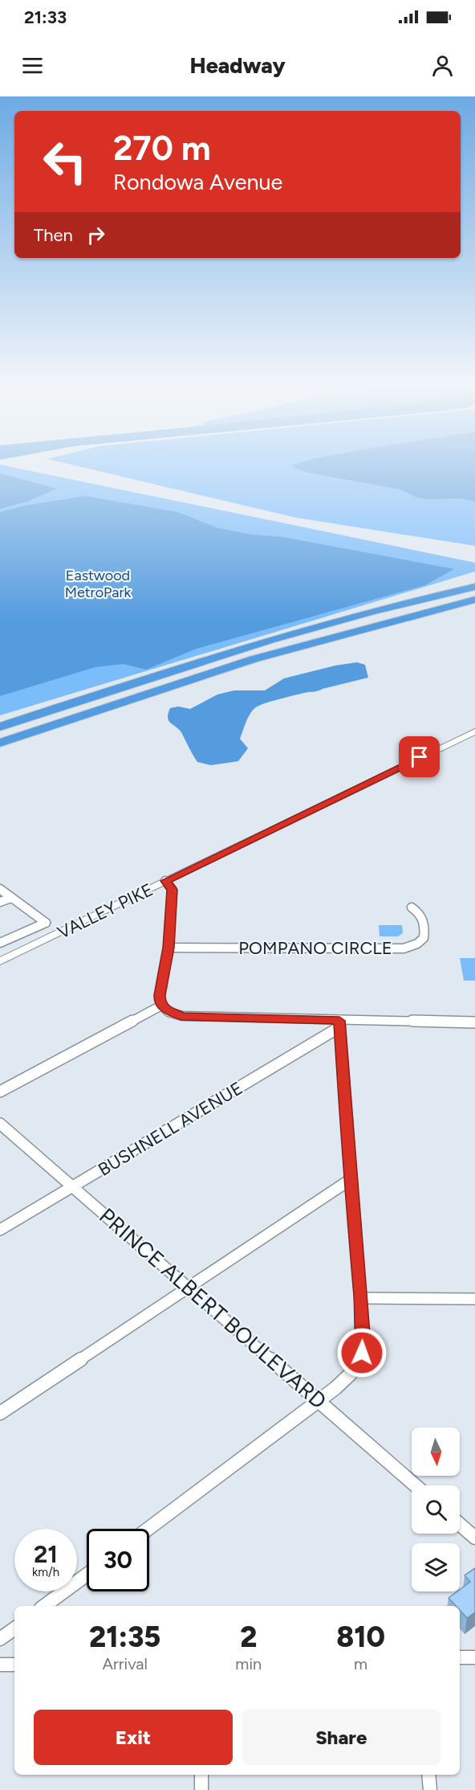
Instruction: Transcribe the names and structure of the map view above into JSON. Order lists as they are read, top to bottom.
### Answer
{
  "streets": {
    "street": [
      "VALLEY PIKE",
      "POMPANO CIRCLE",
      "BUSHNELL AVENUE",
      "PRINCE ALBERT BOULEVARD"
    ]
  },
  "crossings": [
    ["BUSHNELL AVENUE", "PRINCE ALBERT BOULEVARD"]
  ],
  "parks": ["Eastwood MetroPark"],
  "north": "bottom",
  "page": {
    "status": "21:33",
    "header": "Headway",
    "turn": ["270 m", "Rondowa Avenue"],
    "then": "Then",
    "speed": "21 km/h",
    "limit": "30",
    "eta": [
      "21:35",
      "Arrival",
      "2",
      "min",
      "810",
      "m"
    ],
    "buttons": ["Exit", "Share"]
  }
}
